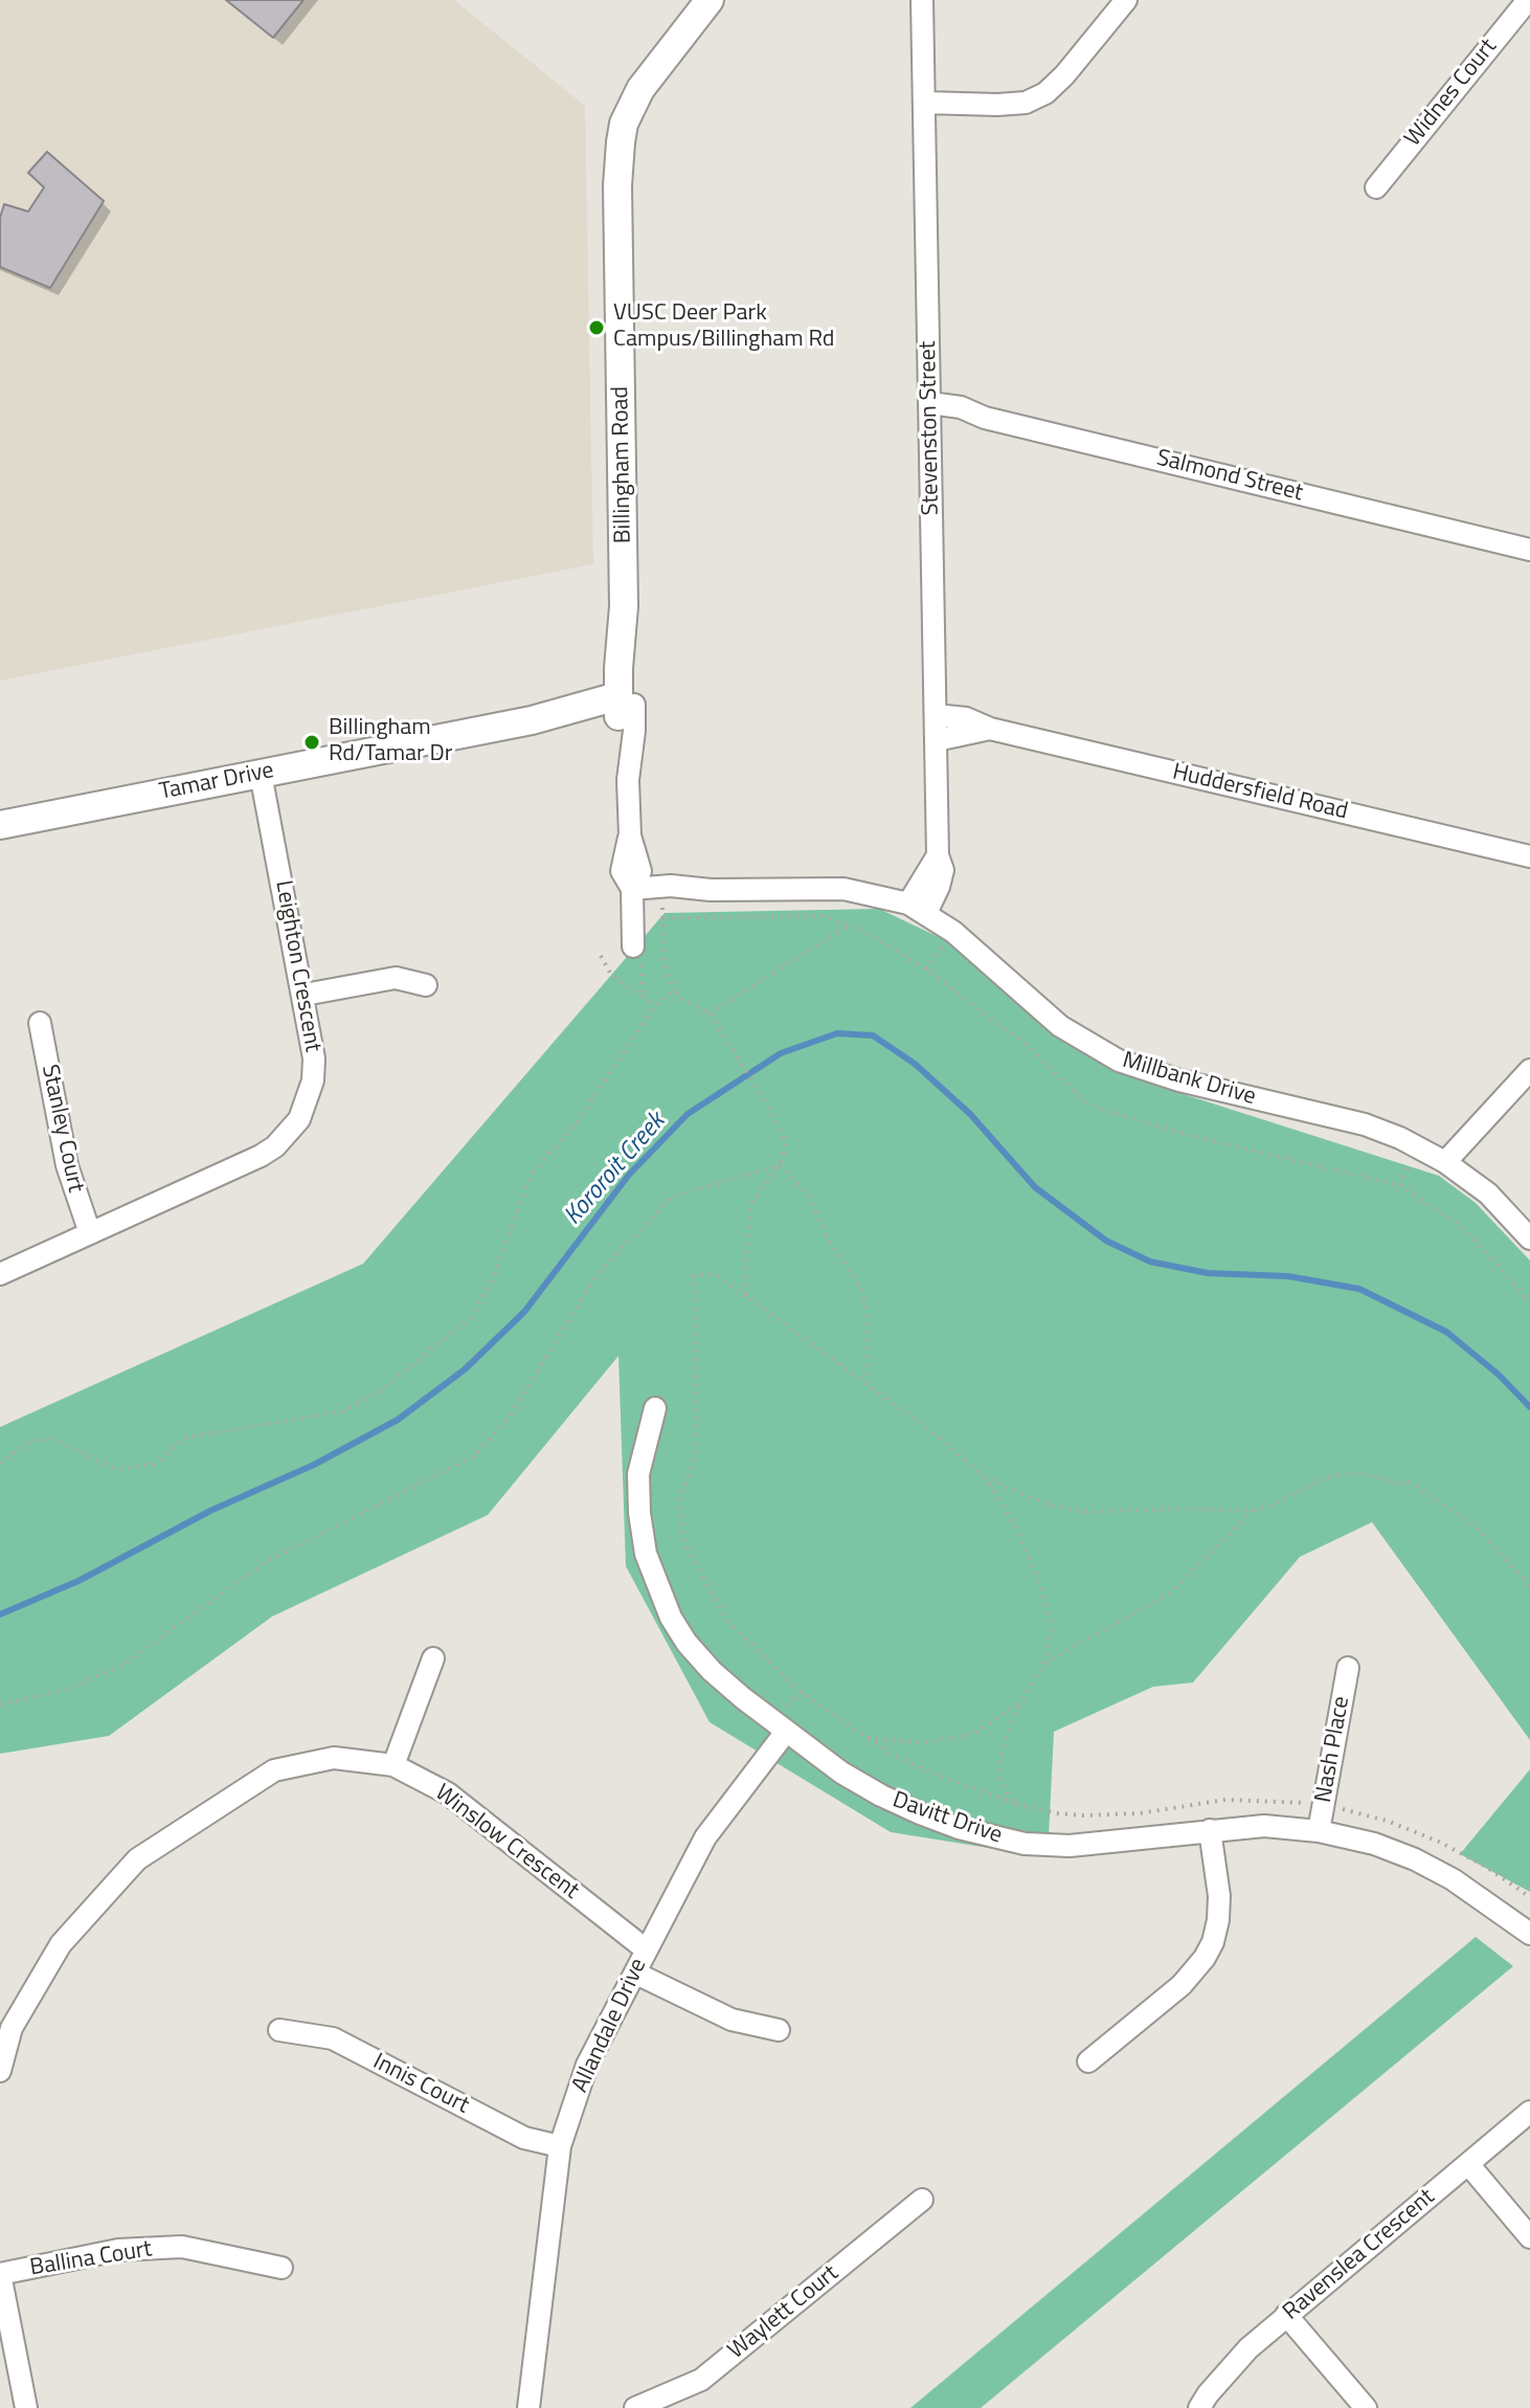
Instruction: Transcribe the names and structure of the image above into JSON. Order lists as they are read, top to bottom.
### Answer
{
  "streets": {
    "street": [
      "Widnes Court",
      "Stevenston Street",
      "Billingham Road",
      "Salmond Street",
      "Tamar Drive",
      "Huddersfield Road",
      "Leighton Crescent",
      "Millbank Drive",
      "Stanley Court",
      "Nash Place",
      "Davitt Drive",
      "Winslow Crescent",
      "Allandale Drive",
      "Innis Court",
      "Ravenslea Crescent",
      "Ballina Court",
      "Waylett Court"
    ]
  },
  "crossings": [
    ["Stevenston Street", "Salmond Street"],
    ["Stevenston Street", "Huddersfield Road"],
    ["Stevenston Street", "Millbank Drive"],
    ["Billingham Road", "Tamar Drive"],
    ["Billingham Road", "Millbank Drive"],
    ["Tamar Drive", "Leighton Crescent"],
    ["Leighton Crescent", "Stanley Court"],
    ["Nash Place", "Davitt Drive"],
    ["Davitt Drive", "Allandale Drive"],
    ["Winslow Crescent", "Allandale Drive"],
    ["Allandale Drive", "Innis Court"]
  ],
  "water": ["Kororoit Creek"],
  "places": ["VUSC Deer Park Campus/Billingham Rd", "Billingham Rd/Tamar Dr"]
}
